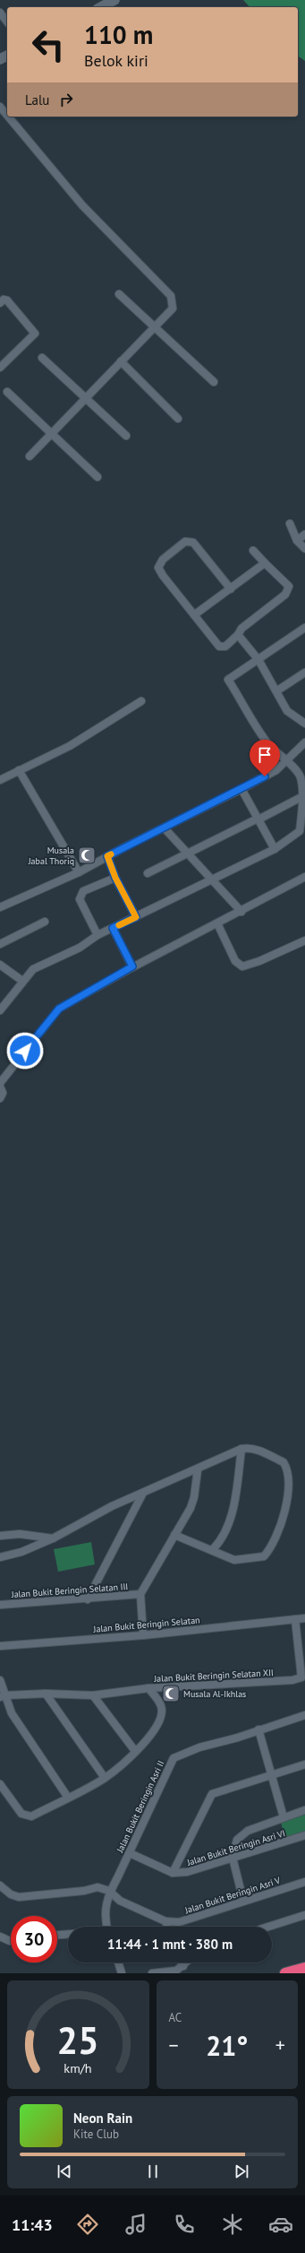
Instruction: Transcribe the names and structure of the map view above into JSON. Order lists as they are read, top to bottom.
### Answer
{
  "streets": {
    "street": [
      "Jalan Bukit Beringin Selatan III",
      "Jalan Bukit Beringin Selatan",
      "Jalan Bukit Beringin Selatan XII",
      "Jalan Bukit Beringin Asri II",
      "Jalan Bukit Beringin Asri VI",
      "Jalan Bukit Beringin Asri V"
    ]
  },
  "crossings": [
    ["Jalan Bukit Beringin Selatan", "Jalan Bukit Beringin Selatan XII"],
    ["Jalan Bukit Beringin Asri II", "Jalan Bukit Beringin Asri V"]
  ],
  "places": {
    "mosque": ["Musala Jabal Thoriq", "Musala Al-Ikhlas"]
  },
  "page": {
    "turn": ["110 m", "Belok kiri"],
    "then": "Lalu",
    "limit": "30",
    "trip": "11:44 · 1 mnt · 380 m",
    "tile": "AC",
    "heat": ["−", "21°", "+"],
    "song": ["Neon Rain", "Kite Club"],
    "tabs": "11:43",
    "gauge": ["25", "km/h"]
  }
}
